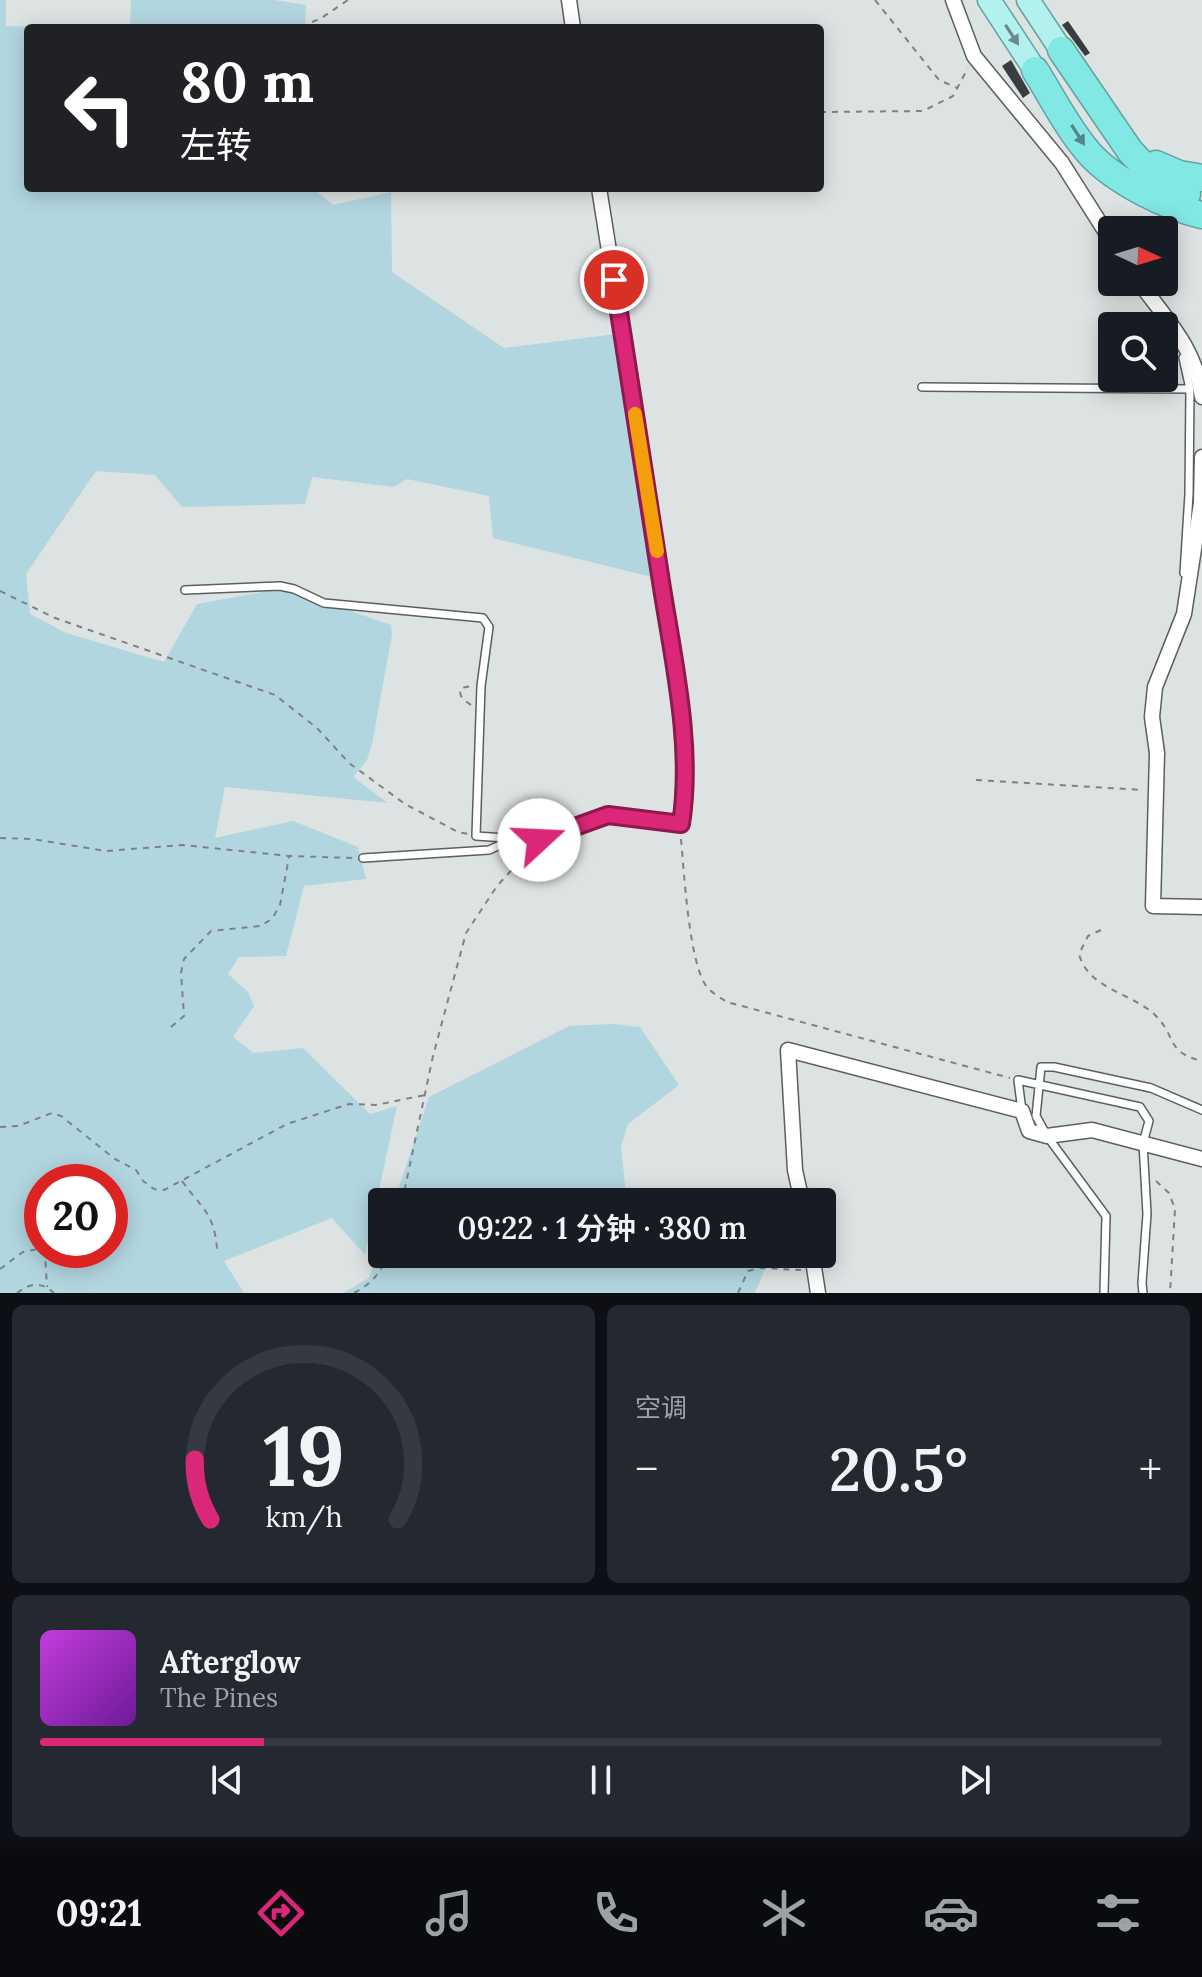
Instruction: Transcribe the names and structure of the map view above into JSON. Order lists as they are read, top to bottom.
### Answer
{
  "north": "right",
  "page": {
    "turn": ["80 m", "左转"],
    "limit": "20",
    "trip": "09:22 · 1 分钟 · 380 m",
    "tile": "空调",
    "heat": ["−", "20.5°", "+"],
    "song": ["Afterglow", "The Pines"],
    "tabs": "09:21",
    "gauge": ["19", "km/h"]
  }
}
